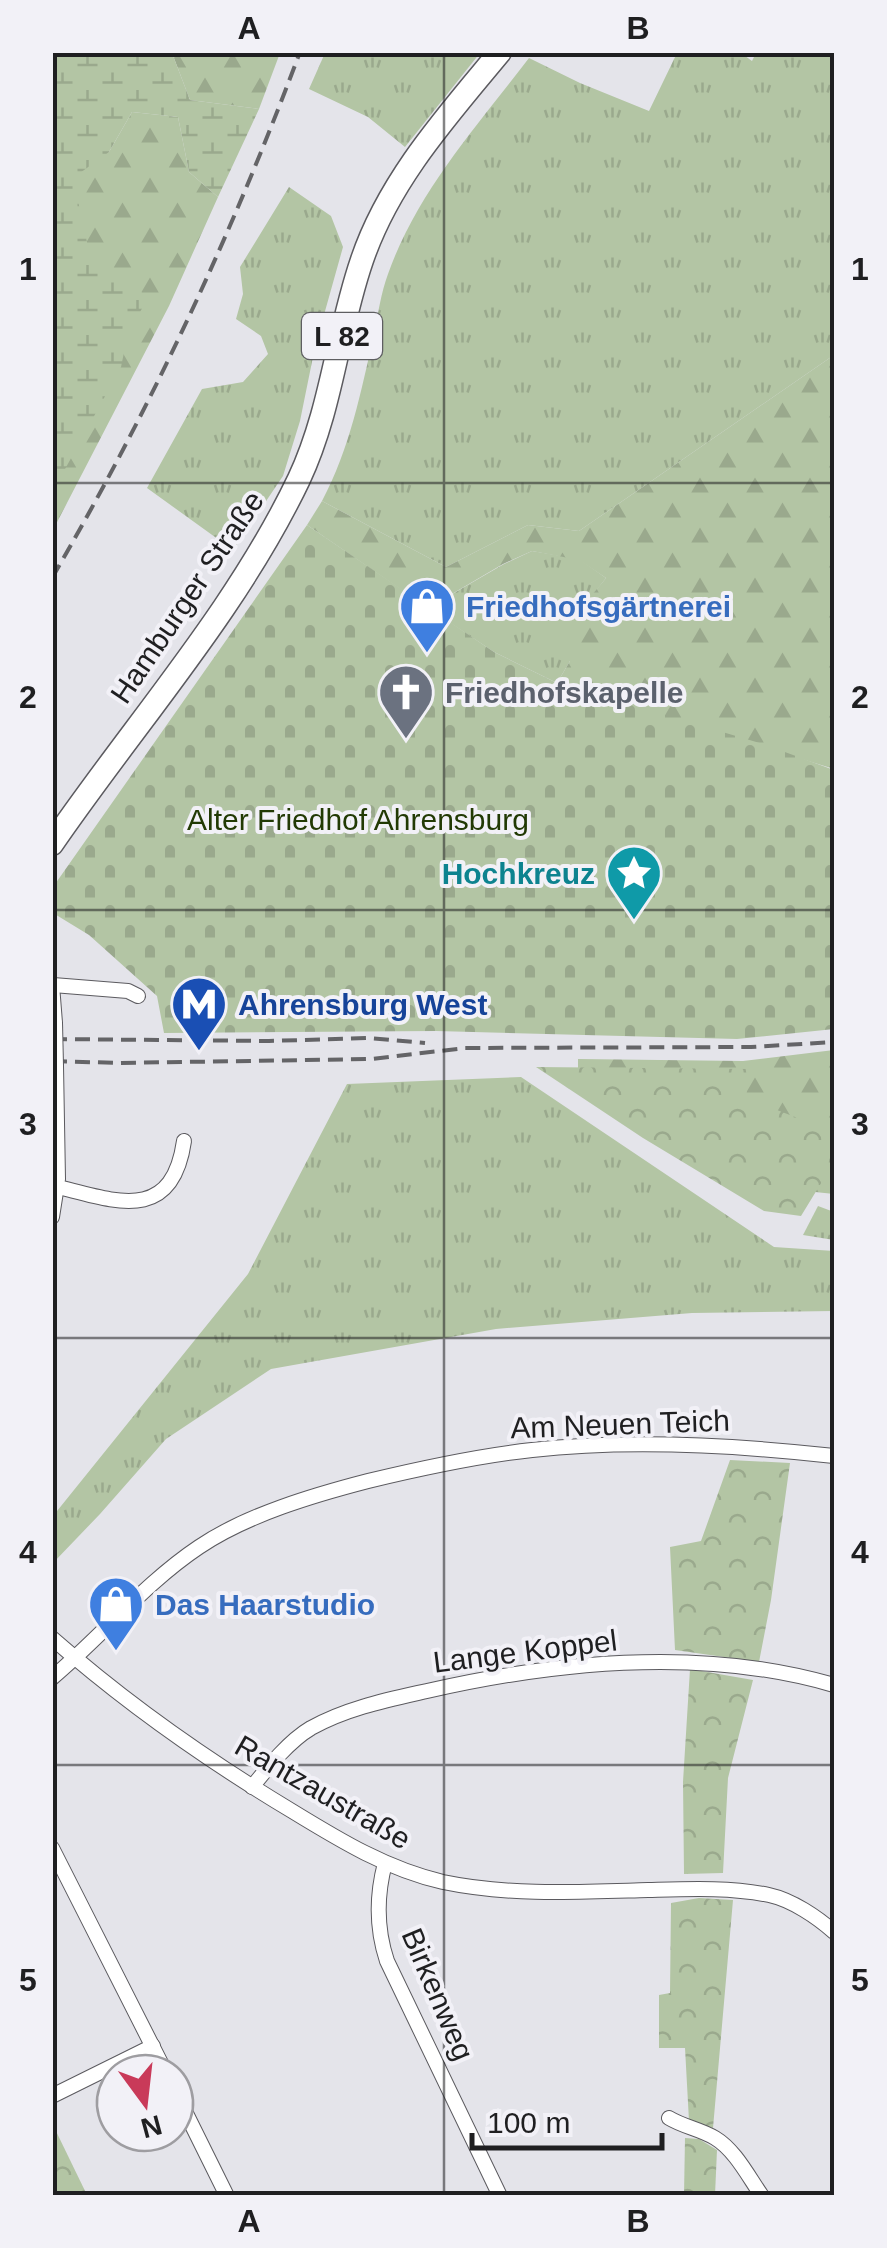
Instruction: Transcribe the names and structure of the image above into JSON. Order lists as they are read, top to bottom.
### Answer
{
  "streets": {
    "main road": ["L 82", "Hamburger Straße"],
    "street": [
      "Am Neuen Teich",
      "Lange Koppel",
      "Rantzaustraße",
      "Birkenweg"
    ]
  },
  "crossings": [
    ["Am Neuen Teich", "Rantzaustraße"],
    ["Lange Koppel", "Rantzaustraße"],
    ["Rantzaustraße", "Birkenweg"]
  ],
  "parks": ["Alter Friedhof Ahrensburg"],
  "places": {
    "shop": ["Friedhofsgärtnerei", "Das Haarstudio"],
    "church": ["Friedhofskapelle"],
    "place": ["Hochkreuz"],
    "metro station": ["Ahrensburg West"]
  },
  "scale_bar": "100 m",
  "north": "bottom",
  "grid": {
    "columns": ["A", "B"],
    "rows": [
      "1",
      "2",
      "3",
      "4",
      "5"
    ]
  }
}
